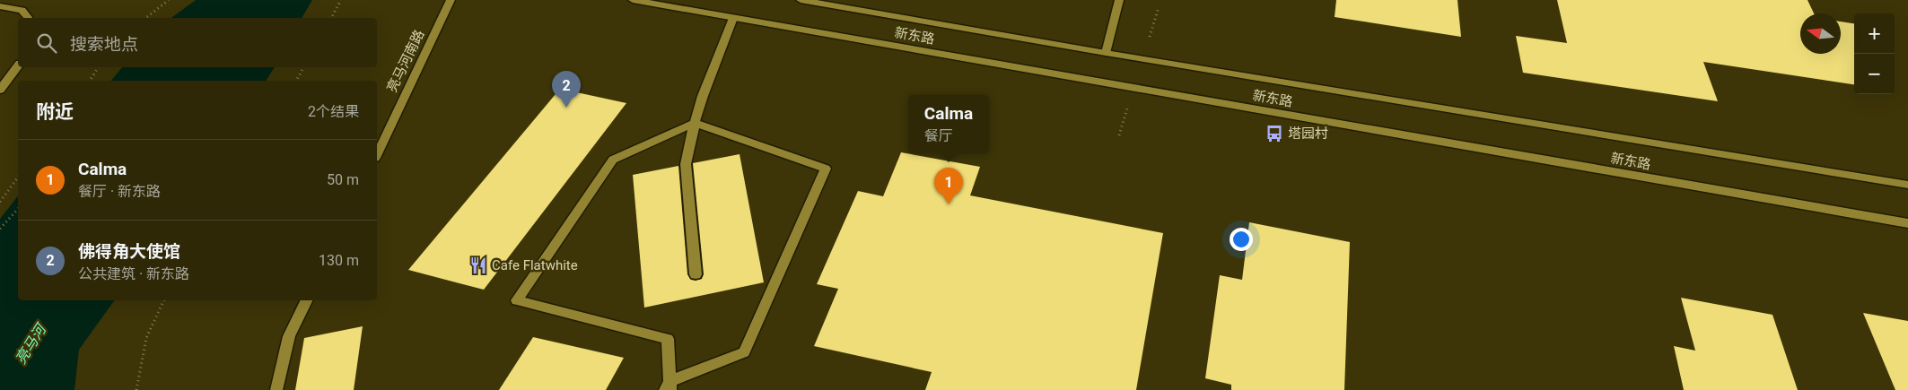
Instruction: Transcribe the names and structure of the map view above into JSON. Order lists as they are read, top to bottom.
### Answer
{
  "streets": {
    "main road": ["新东路", "亮马河南路"]
  },
  "water": ["亮马河"],
  "places": {
    "bus stop": ["塔园村"],
    "restaurant": ["Cafe Flatwhite"]
  },
  "north": "left",
  "page": {
    "map_buttons": ["+", "−"],
    "search": "搜索地点",
    "pins": ["2", "1"],
    "heading": ["附近", "2个结果"],
    "popup": ["Calma", "餐厅"],
    "list": [
      {
        "mark": "1",
        "name": "Calma",
        "note": "餐厅 · 新东路",
        "value": "50 m"
      },
      {
        "mark": "2",
        "name": "佛得角大使馆",
        "note": "公共建筑 · 新东路",
        "value": "130 m"
      }
    ]
  }
}
